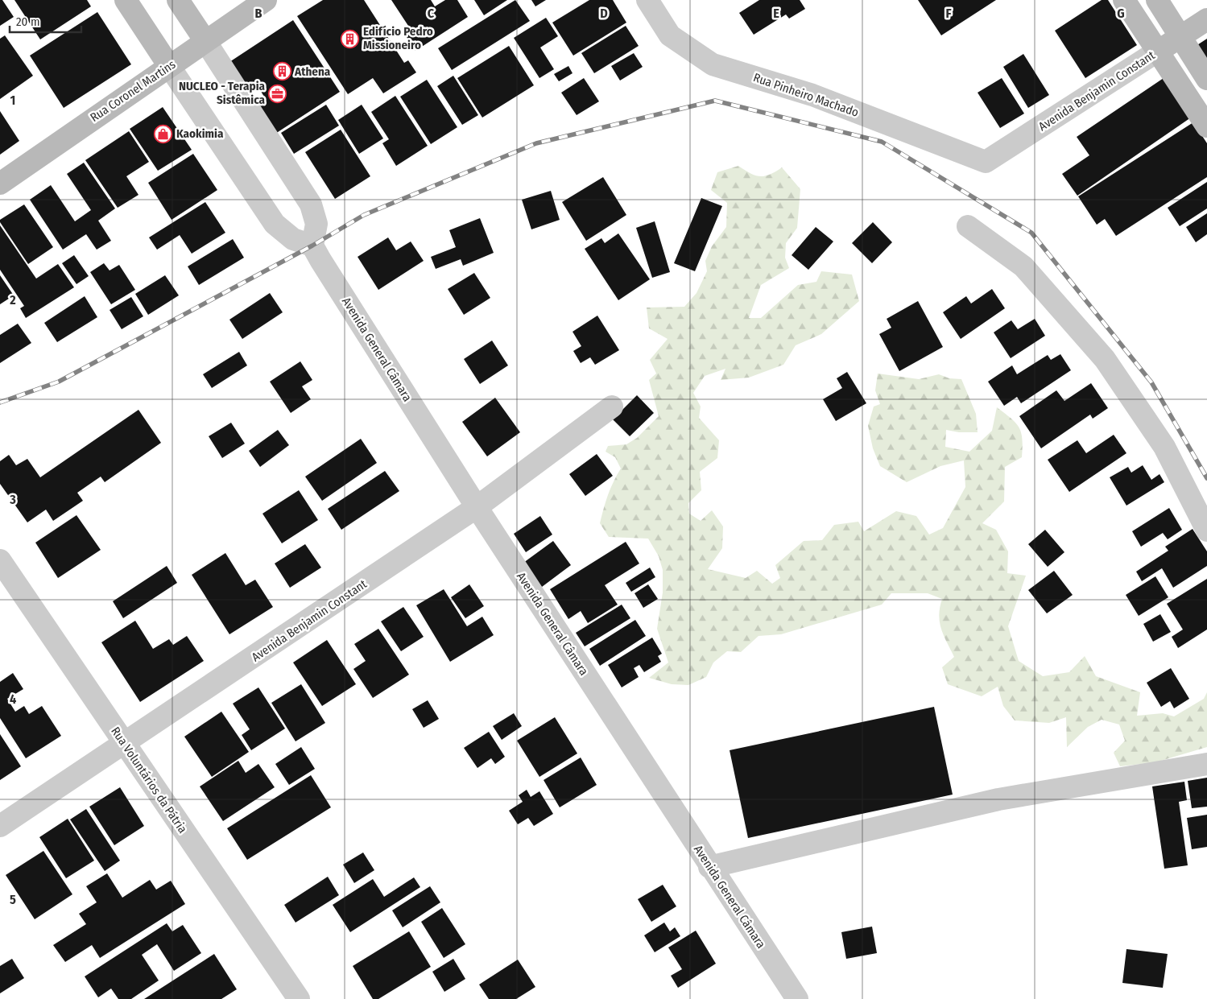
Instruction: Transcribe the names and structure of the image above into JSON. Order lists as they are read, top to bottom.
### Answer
{
  "streets": {
    "main road": ["Rua Coronel Martins", "Avenida Benjamin Constant"],
    "street": ["Rua Pinheiro Machado", "Avenida General Câmara", "Rua Voluntários da Pátria"]
  },
  "crossings": [
    ["Avenida Benjamin Constant", "Rua Pinheiro Machado"],
    ["Avenida Benjamin Constant", "Avenida General Câmara"],
    ["Avenida Benjamin Constant", "Rua Voluntários da Pátria"]
  ],
  "places": {
    "building": ["Edifício Pedro Missioneiro", "Athena"],
    "office": ["NUCLEO - Terapia Sistêmica"],
    "shop": ["Kaokimia"]
  },
  "scale_bar": "20 m",
  "grid": {
    "columns": [
      "B",
      "C",
      "D",
      "E",
      "F",
      "G"
    ],
    "rows": [
      "1",
      "2",
      "3",
      "4",
      "5"
    ]
  }
}
